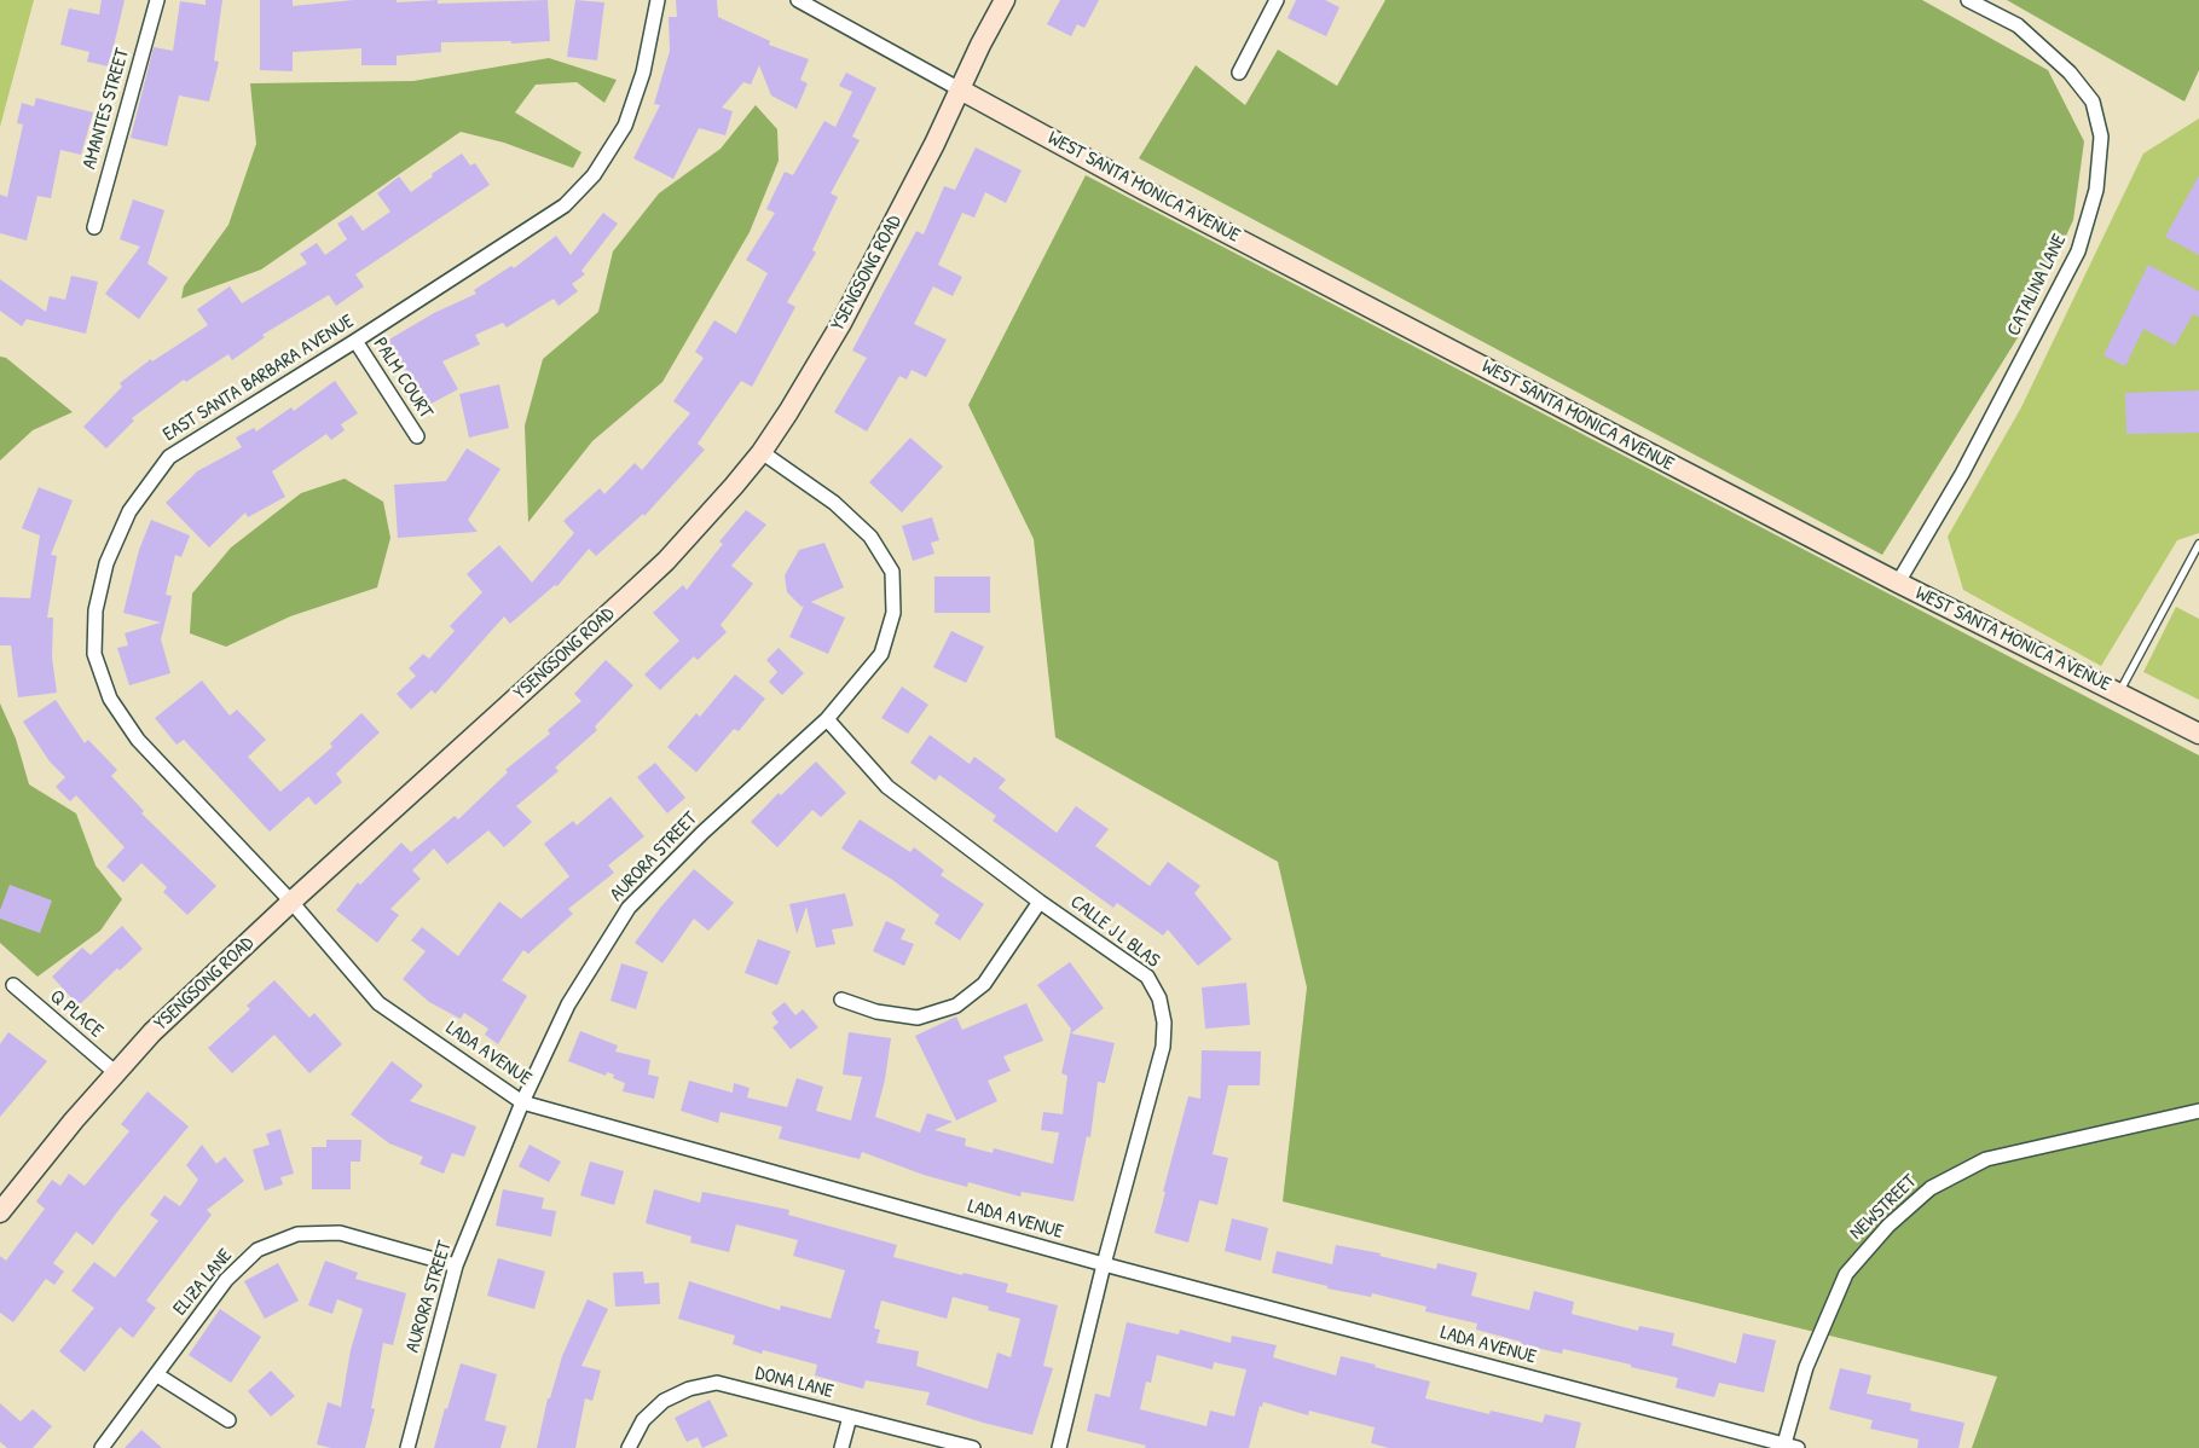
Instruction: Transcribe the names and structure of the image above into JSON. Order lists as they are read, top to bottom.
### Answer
{
  "streets": {
    "main road": ["WEST SANTA MONICA AVENUE", "YSENGSONG ROAD"],
    "street": [
      "AMANTES STREET",
      "CATALINA LANE",
      "EAST SANTA BARBARA AVENUE",
      "PALM COURT",
      "AURORA STREET",
      "CALLE J L BLAS",
      "Q PLACE",
      "LADA AVENUE",
      "NEWSTREET",
      "ELIZA LANE",
      "DONA LANE"
    ]
  },
  "crossings": [
    ["WEST SANTA MONICA AVENUE", "YSENGSONG ROAD"],
    ["WEST SANTA MONICA AVENUE", "CATALINA LANE"],
    ["YSENGSONG ROAD", "EAST SANTA BARBARA AVENUE"],
    ["YSENGSONG ROAD", "AURORA STREET"],
    ["YSENGSONG ROAD", "Q PLACE"],
    ["YSENGSONG ROAD", "LADA AVENUE"],
    ["EAST SANTA BARBARA AVENUE", "PALM COURT"],
    ["EAST SANTA BARBARA AVENUE", "LADA AVENUE"],
    ["AURORA STREET", "CALLE J L BLAS"],
    ["AURORA STREET", "LADA AVENUE"],
    ["AURORA STREET", "ELIZA LANE"],
    ["CALLE J L BLAS", "LADA AVENUE"],
    ["LADA AVENUE", "NEWSTREET"]
  ]
}
